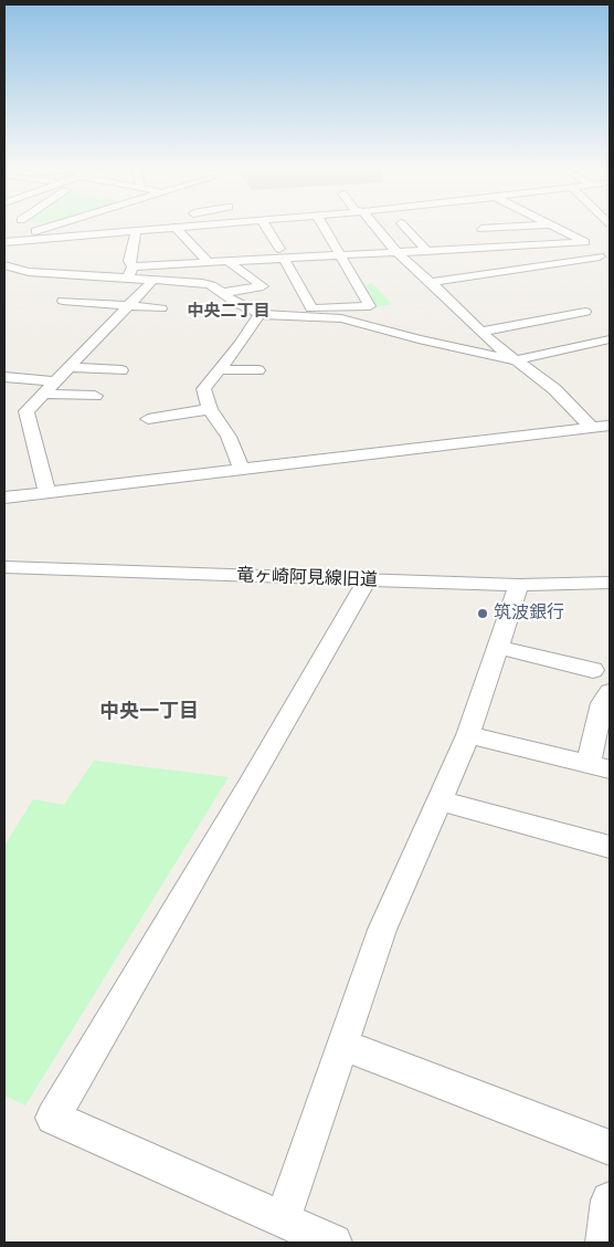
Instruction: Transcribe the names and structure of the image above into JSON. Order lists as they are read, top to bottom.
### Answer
{
  "streets": {
    "street": ["竜ヶ崎阿見線旧道"]
  },
  "districts": ["中央二丁目", "中央一丁目"],
  "places": ["筑波銀行"]
}
